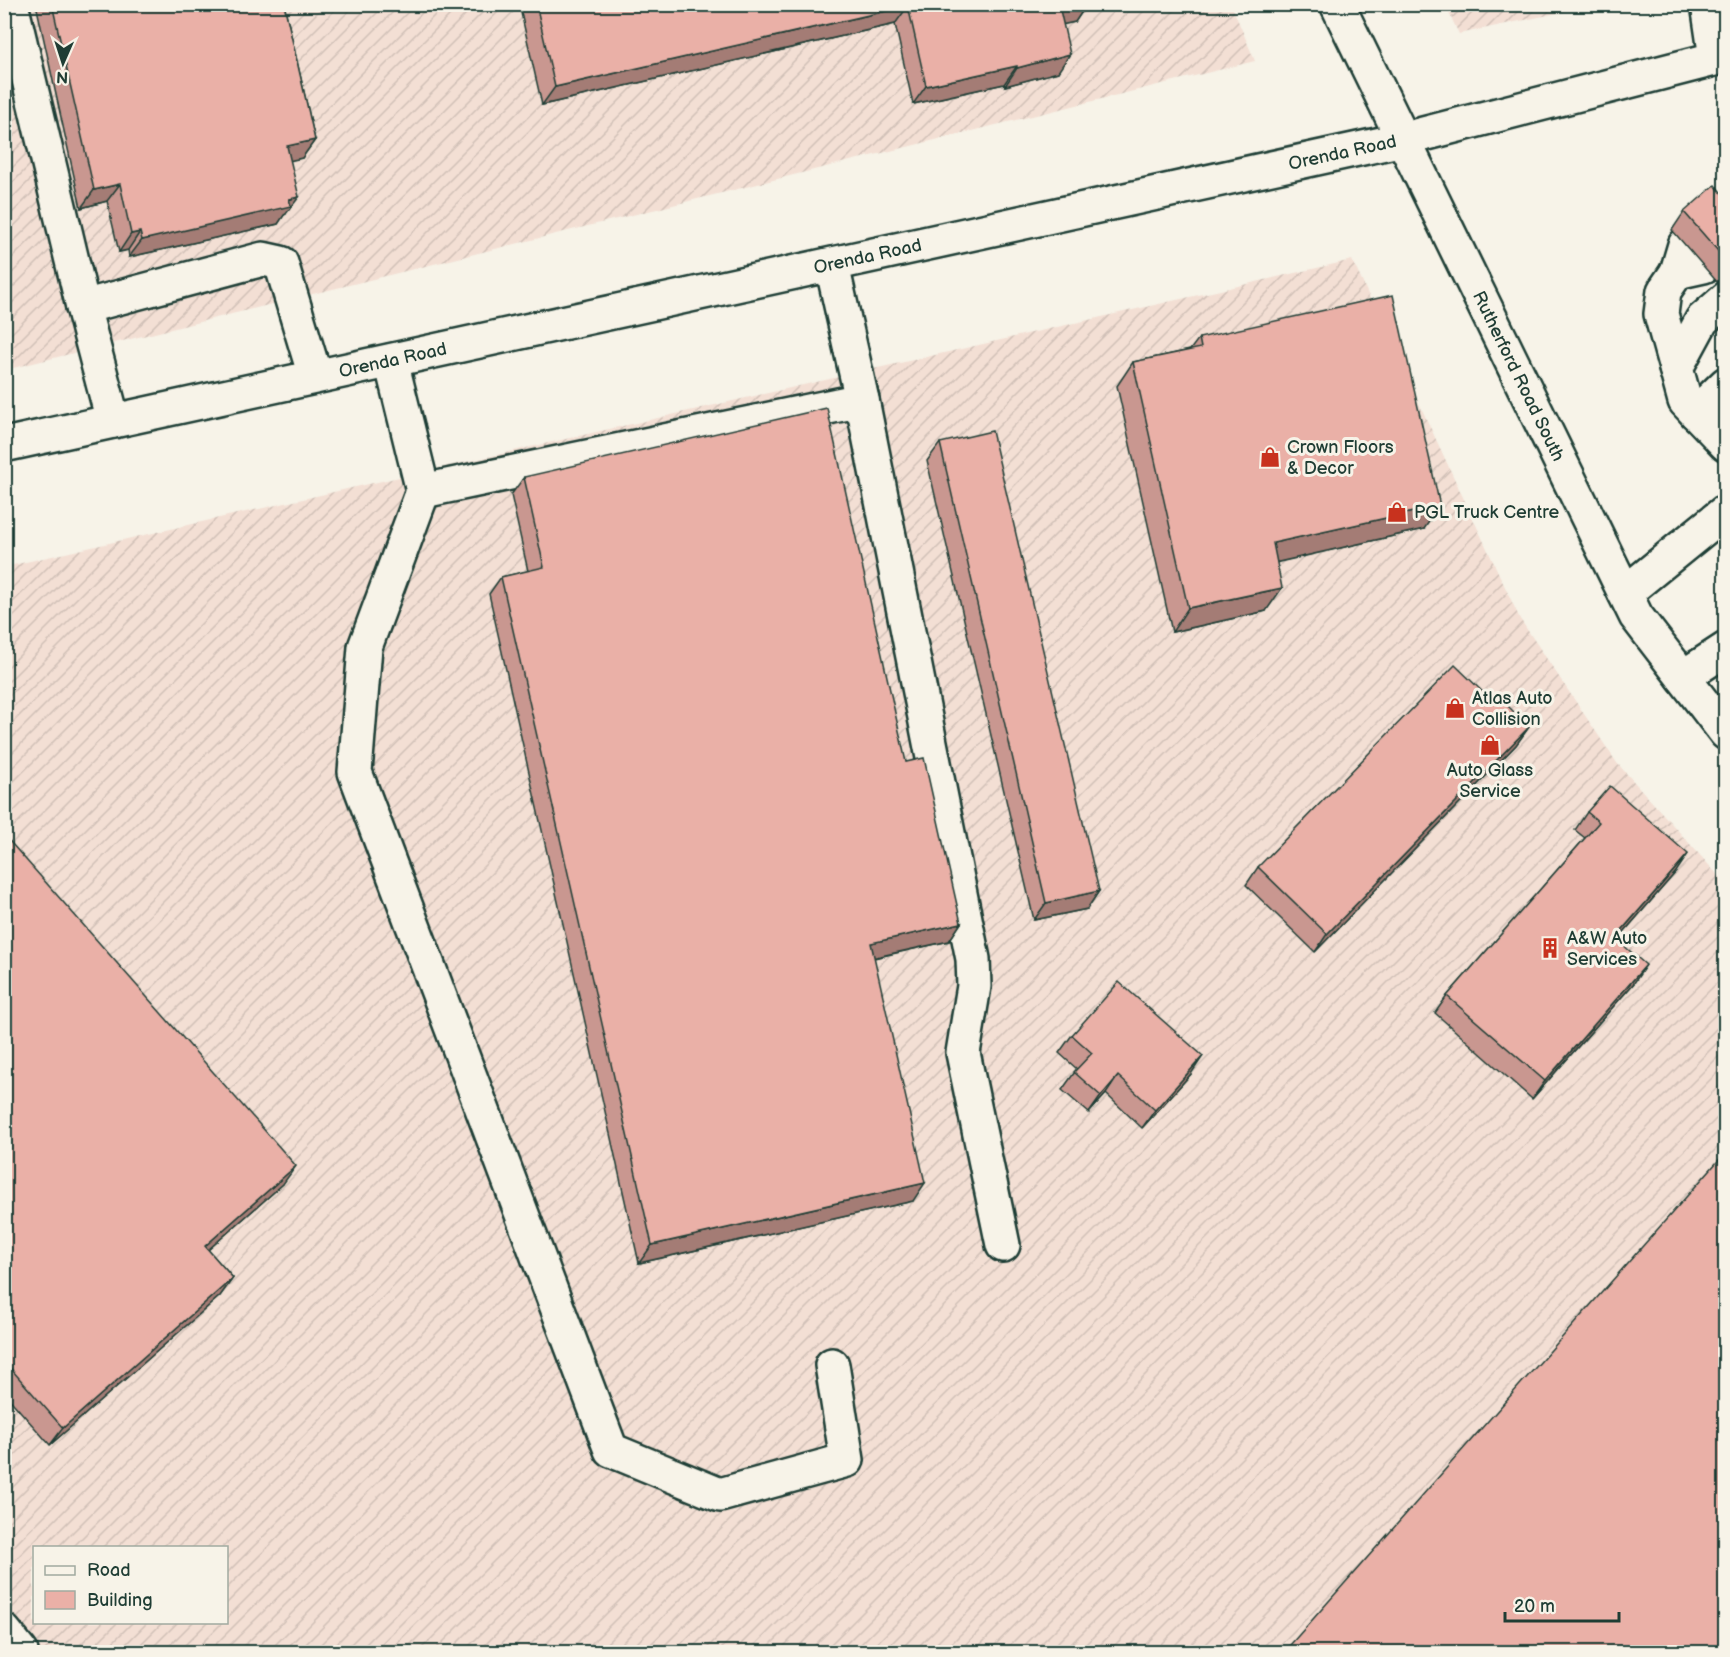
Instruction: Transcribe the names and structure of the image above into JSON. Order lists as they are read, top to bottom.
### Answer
{
  "streets": {
    "street": ["Orenda Road", "Rutherford Road South"]
  },
  "crossings": [
    ["Orenda Road", "Rutherford Road South"]
  ],
  "places": {
    "shop": [
      "Crown Floors & Decor",
      "PGL Truck Centre",
      "Atlas Auto Collision",
      "Auto Glass Service"
    ],
    "building": ["A&W Auto Services"]
  },
  "legend": ["Road", "Building"],
  "scale_bar": "20 m",
  "north": "bottom"
}
